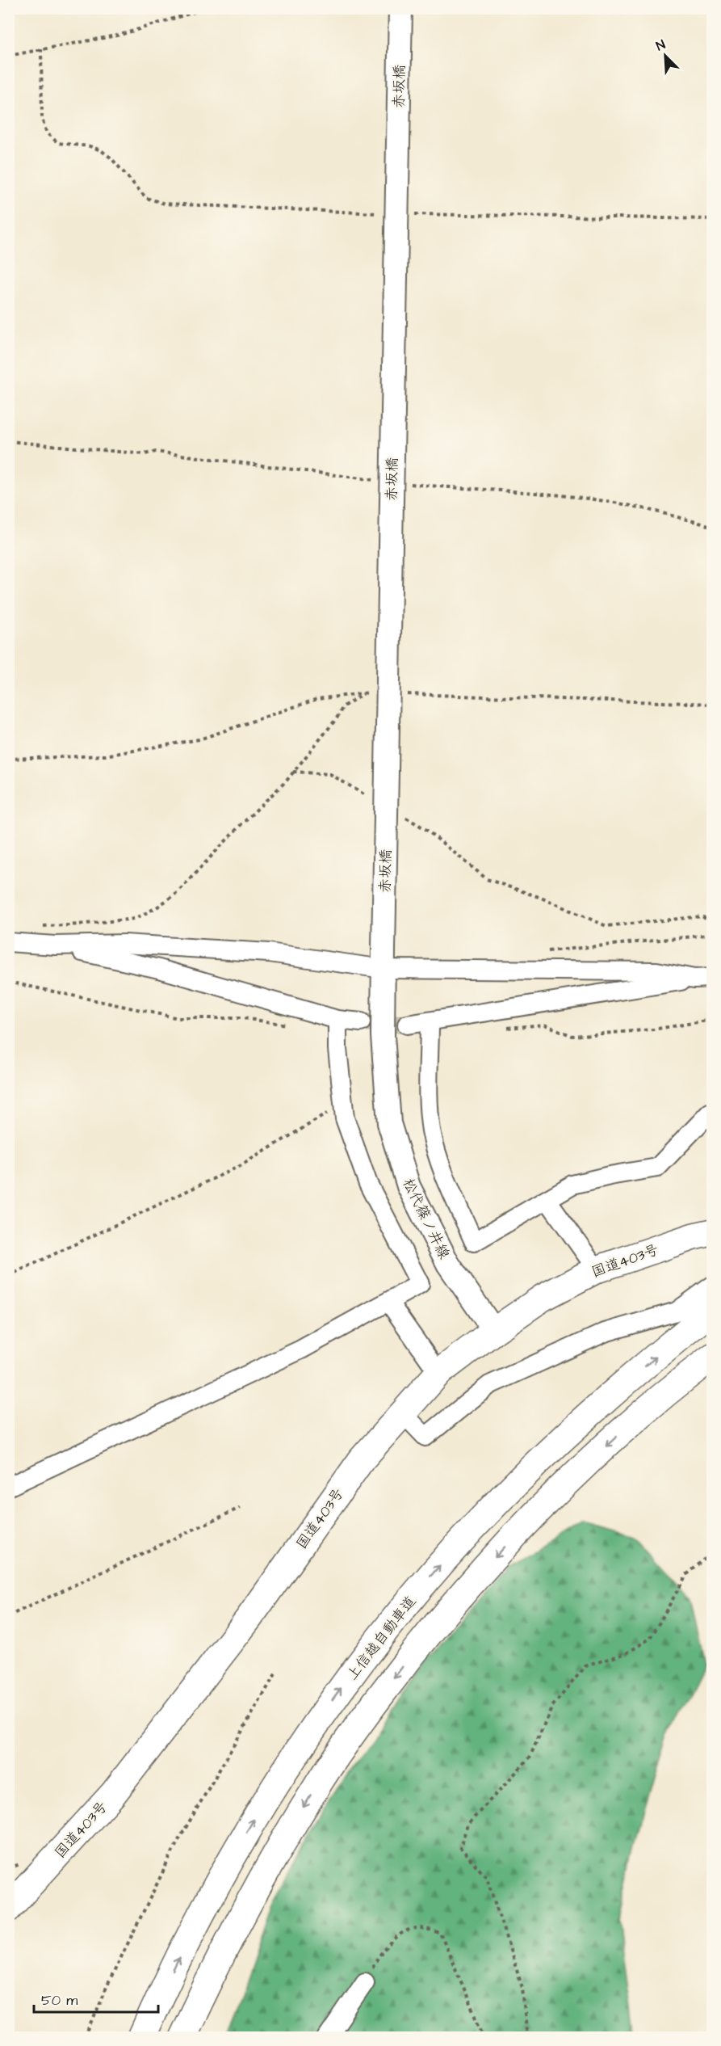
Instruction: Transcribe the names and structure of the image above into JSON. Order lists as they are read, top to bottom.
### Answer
{
  "streets": {
    "highway": ["国道403号", "上信越自動車道"],
    "main road": ["赤坂橋", "松代篠ノ井線"]
  },
  "crossings": [
    ["赤坂橋", "松代篠ノ井線"],
    ["松代篠ノ井線", "国道403号"]
  ],
  "scale_bar": "50 m",
  "north": "top left"
}
